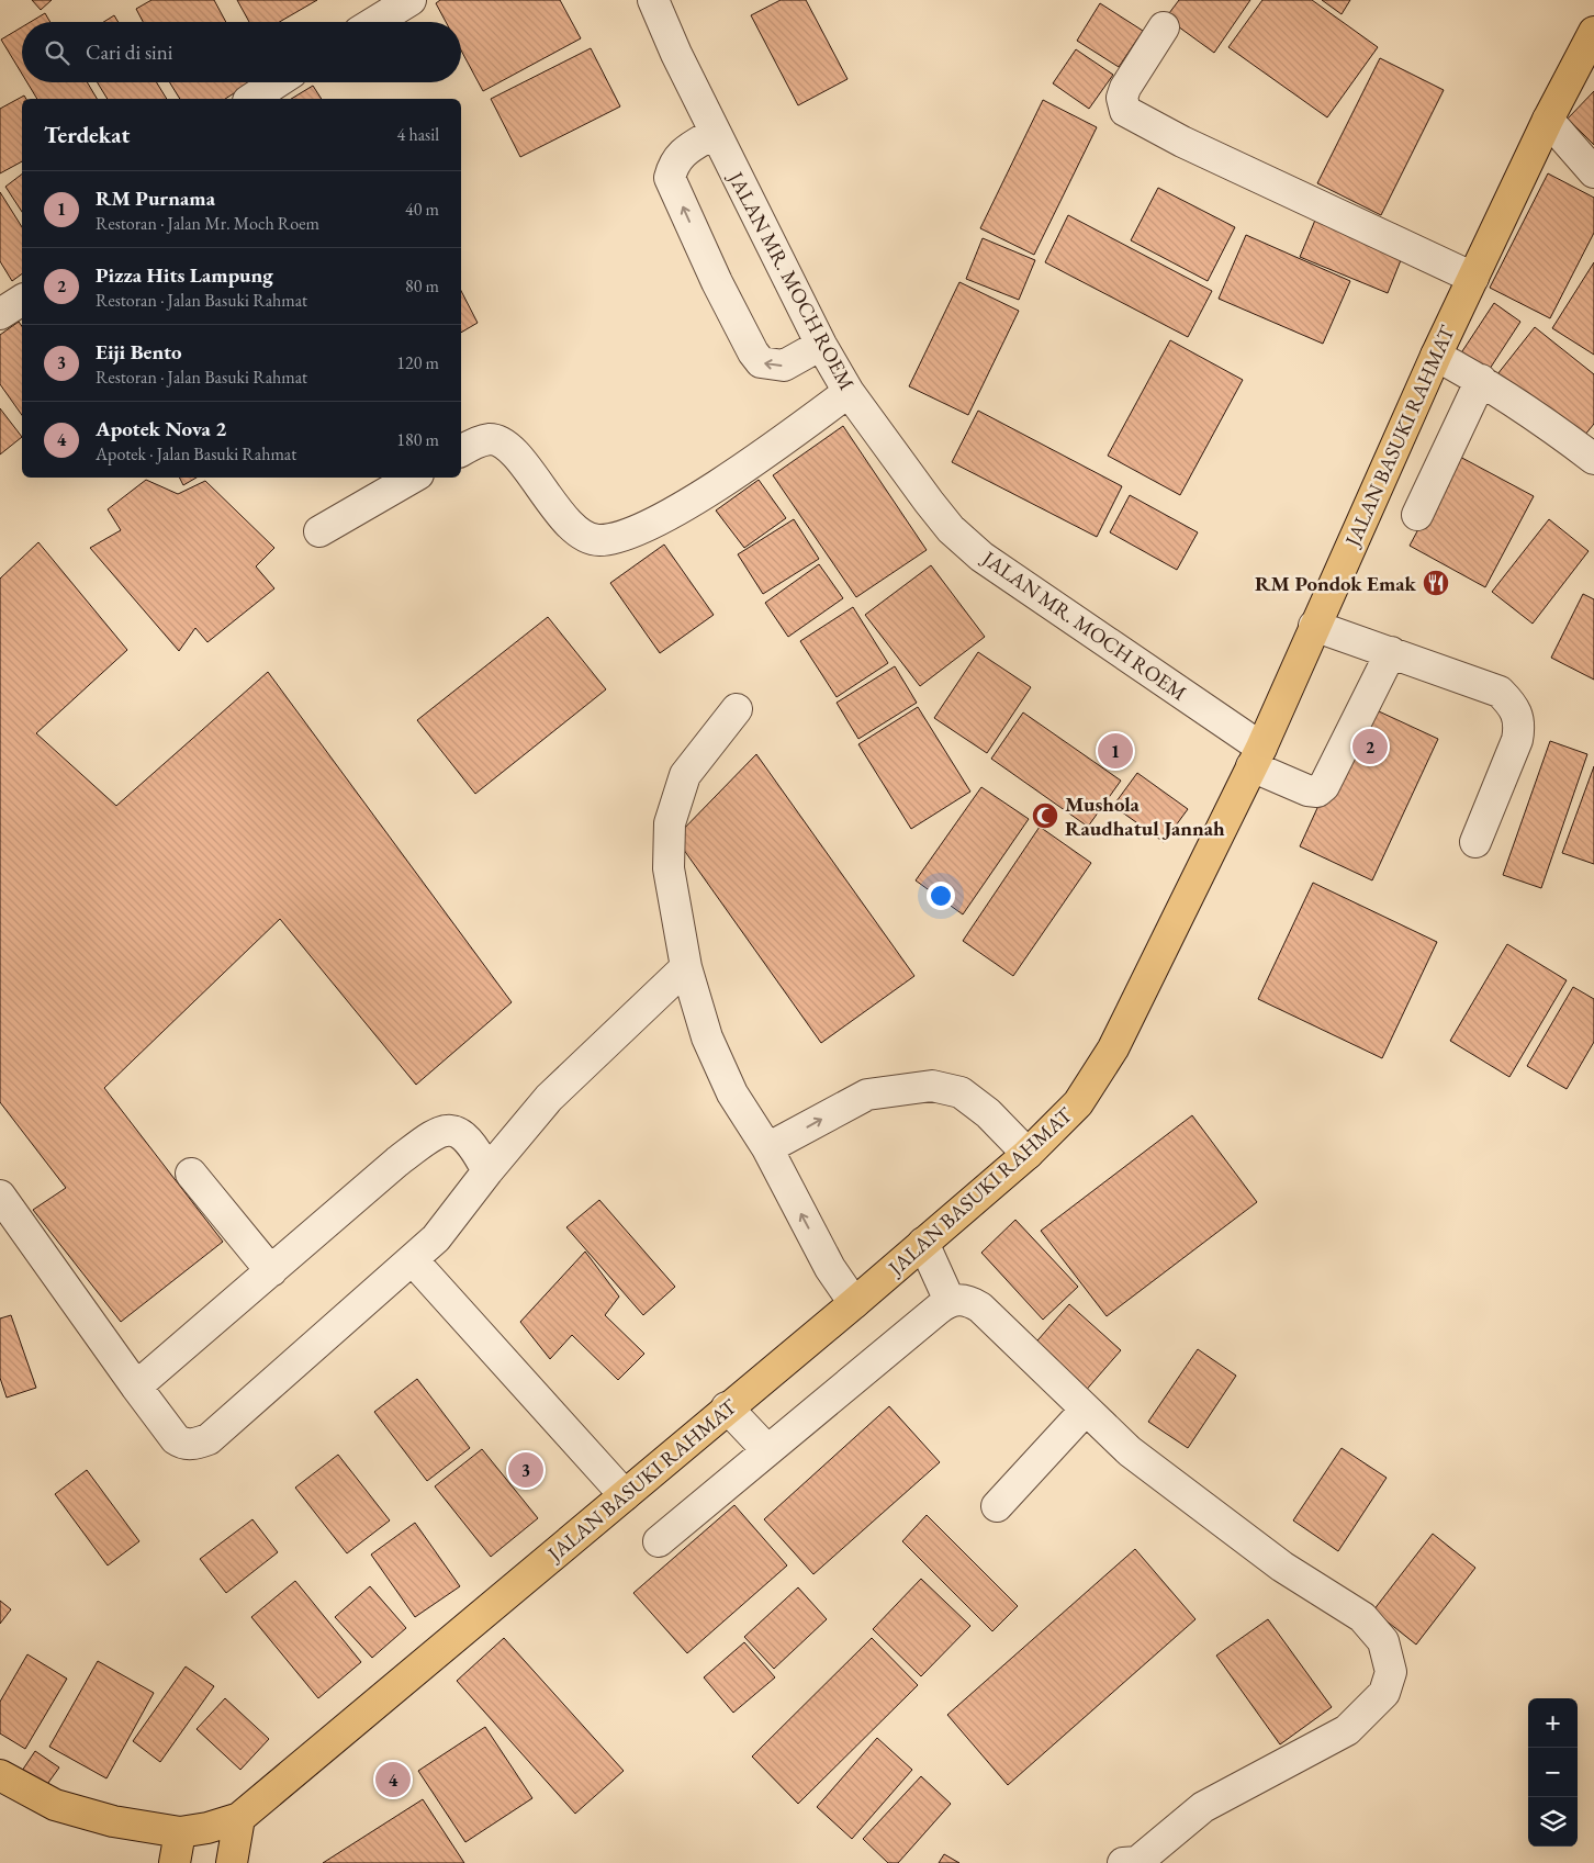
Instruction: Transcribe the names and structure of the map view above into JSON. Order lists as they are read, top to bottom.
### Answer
{
  "streets": {
    "main road": ["JALAN BASUKI RAHMAT"],
    "street": ["JALAN MR. MOCH ROEM"]
  },
  "crossings": [
    ["JALAN MR. MOCH ROEM", "JALAN BASUKI RAHMAT"]
  ],
  "places": {
    "restaurant": ["RM Pondok Emak"],
    "mosque": ["Mushola Raudhatul Jannah"]
  },
  "page": {
    "search": "Cari di sini",
    "heading": ["Terdekat", "4 hasil"],
    "list": [
      {
        "mark": "1",
        "name": "RM Purnama",
        "note": "Restoran · Jalan Mr. Moch Roem",
        "value": "40 m"
      },
      {
        "mark": "2",
        "name": "Pizza Hits Lampung",
        "note": "Restoran · Jalan Basuki Rahmat",
        "value": "80 m"
      },
      {
        "mark": "3",
        "name": "Eiji Bento",
        "note": "Restoran · Jalan Basuki Rahmat",
        "value": "120 m"
      },
      {
        "mark": "4",
        "name": "Apotek Nova 2",
        "note": "Apotek · Jalan Basuki Rahmat",
        "value": "180 m"
      }
    ],
    "pins": [
      "2",
      "1",
      "3",
      "4"
    ],
    "map_buttons": ["+", "−"]
  }
}
